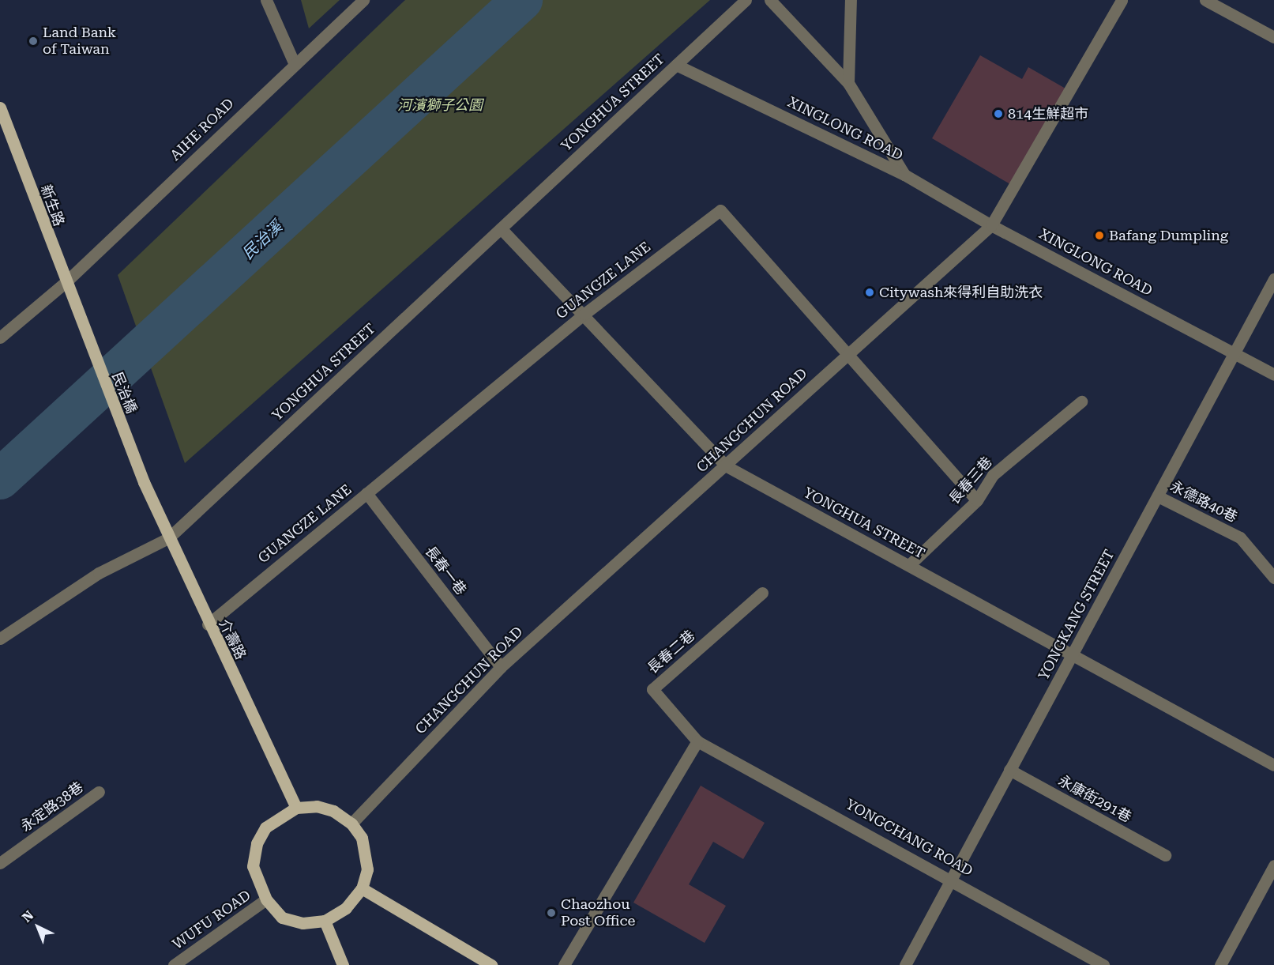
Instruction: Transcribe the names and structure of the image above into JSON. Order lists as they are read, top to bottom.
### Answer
{
  "streets": {
    "main road": ["新生路", "民治橋", "介壽路"],
    "street": [
      "YONGHUA STREET",
      "XINGLONG ROAD",
      "AIHE ROAD",
      "GUANGZE LANE",
      "CHANGCHUN ROAD",
      "長春三巷",
      "永德路40巷",
      "長春一巷",
      "YONGKANG STREET",
      "長春二巷",
      "永康街291巷",
      "永定路38巷",
      "YONGCHANG ROAD",
      "WUFU ROAD"
    ]
  },
  "crossings": [
    ["YONGHUA STREET", "XINGLONG ROAD"],
    ["YONGHUA STREET", "GUANGZE LANE"],
    ["YONGHUA STREET", "CHANGCHUN ROAD"],
    ["YONGHUA STREET", "長春三巷"],
    ["YONGHUA STREET", "YONGKANG STREET"],
    ["YONGHUA STREET", "介壽路"],
    ["XINGLONG ROAD", "CHANGCHUN ROAD"],
    ["XINGLONG ROAD", "YONGKANG STREET"],
    ["AIHE ROAD", "新生路"],
    ["新生路", "民治橋"],
    ["GUANGZE LANE", "CHANGCHUN ROAD"],
    ["GUANGZE LANE", "長春三巷"],
    ["GUANGZE LANE", "長春一巷"],
    ["GUANGZE LANE", "介壽路"],
    ["民治橋", "介壽路"],
    ["CHANGCHUN ROAD", "長春一巷"],
    ["CHANGCHUN ROAD", "介壽路"],
    ["CHANGCHUN ROAD", "WUFU ROAD"],
    ["永德路40巷", "YONGKANG STREET"],
    ["YONGKANG STREET", "永康街291巷"],
    ["YONGKANG STREET", "YONGCHANG ROAD"],
    ["介壽路", "WUFU ROAD"],
    ["長春二巷", "YONGCHANG ROAD"]
  ],
  "water": ["民治溪"],
  "parks": ["河濱獅子公園"],
  "places": [
    "Land Bank of Taiwan",
    "814生鮮超市",
    "Bafang Dumpling",
    "Citywash來得利自助洗衣",
    "Chaozhou Post Office"
  ],
  "north": "top left"
}
